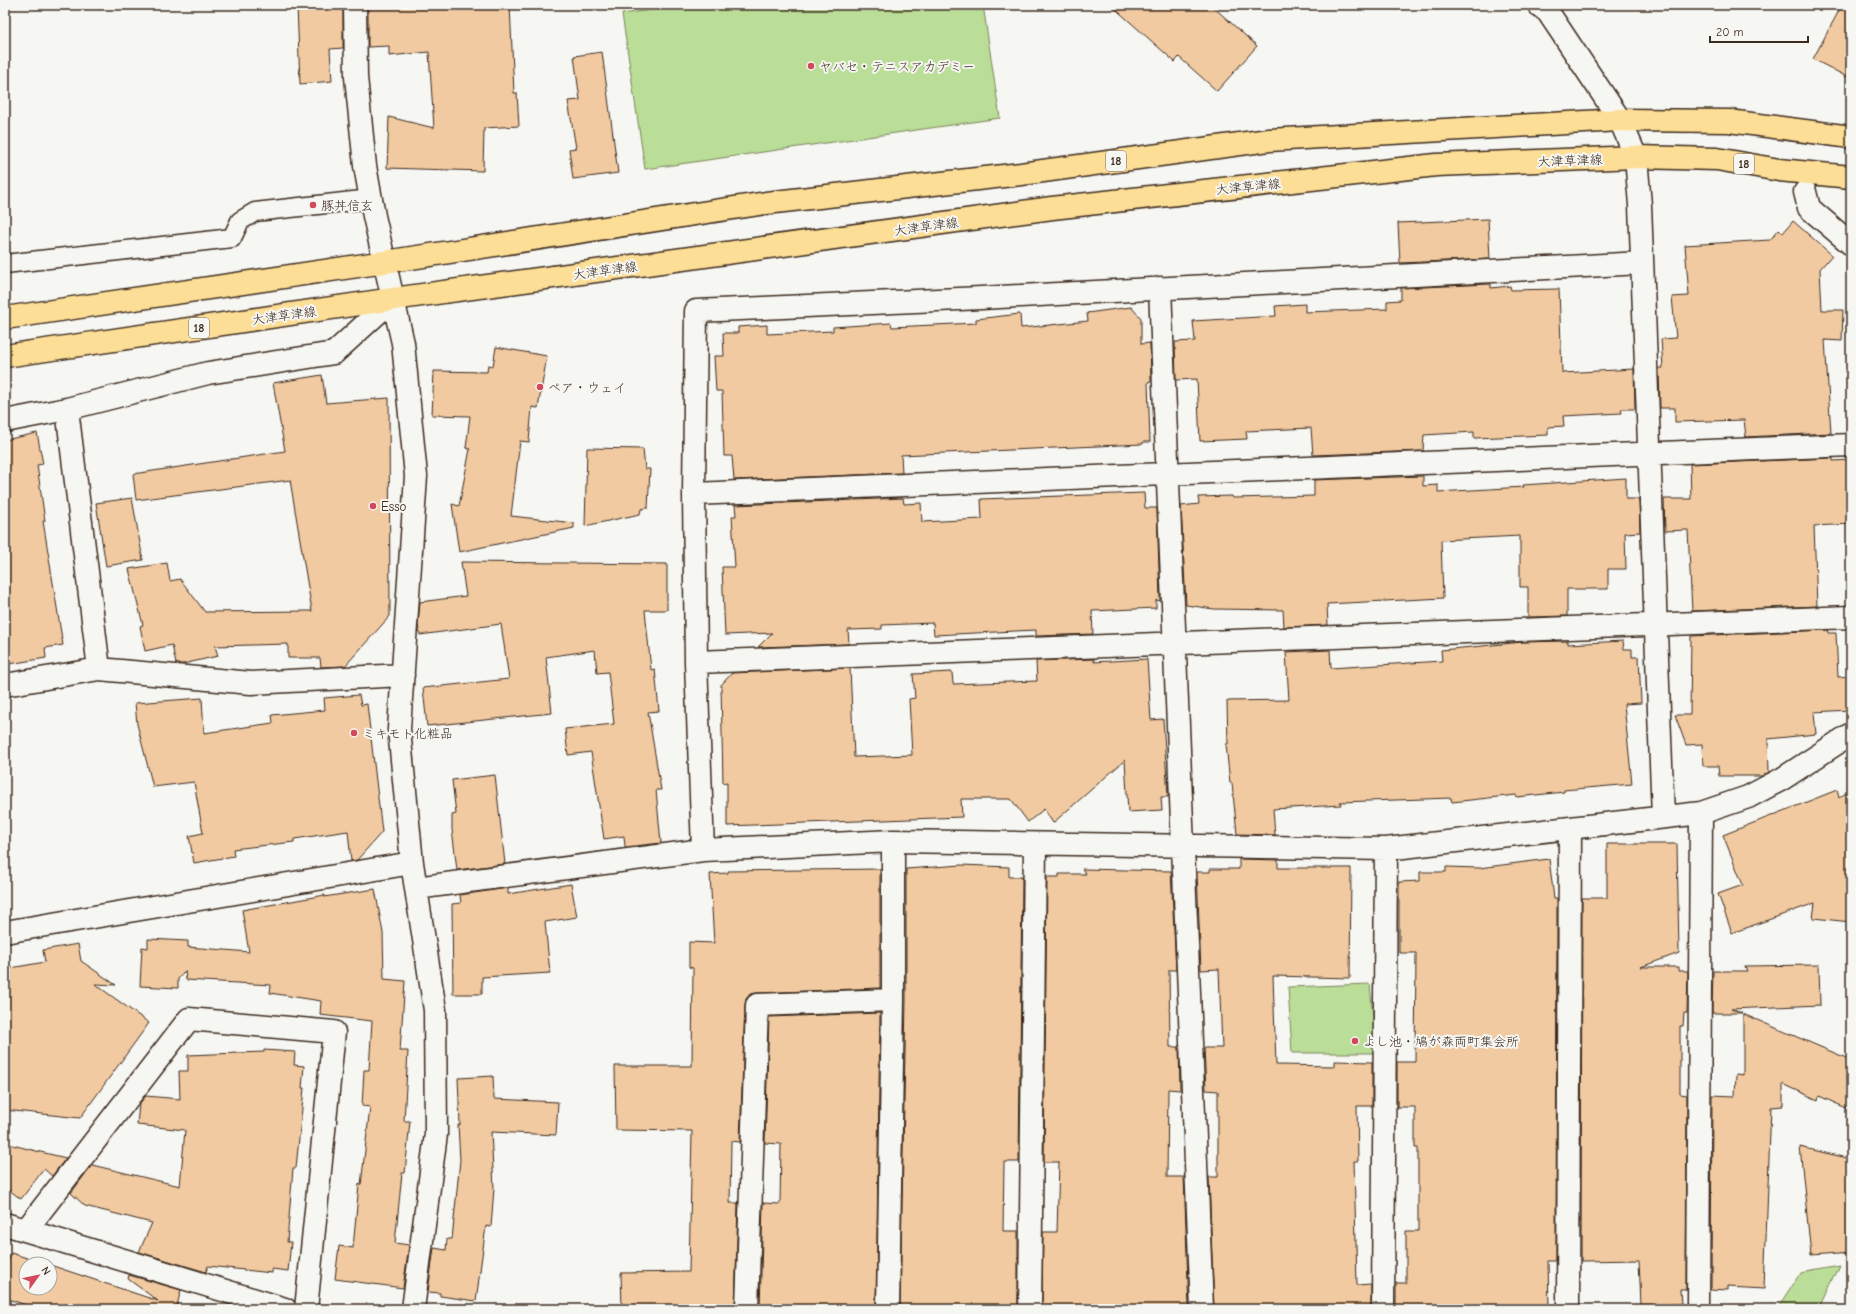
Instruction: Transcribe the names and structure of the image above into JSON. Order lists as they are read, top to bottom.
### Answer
{
  "streets": {
    "main road": ["大津草津線", "18"]
  },
  "places": [
    "ヤバセ・テニスアカデミー",
    "豚丼信玄",
    "ペア・ウェイ",
    "Esso",
    "ミキモト化粧品",
    "よし池・鳩が森両町集会所"
  ],
  "scale_bar": "20 m",
  "north": "top right"
}
